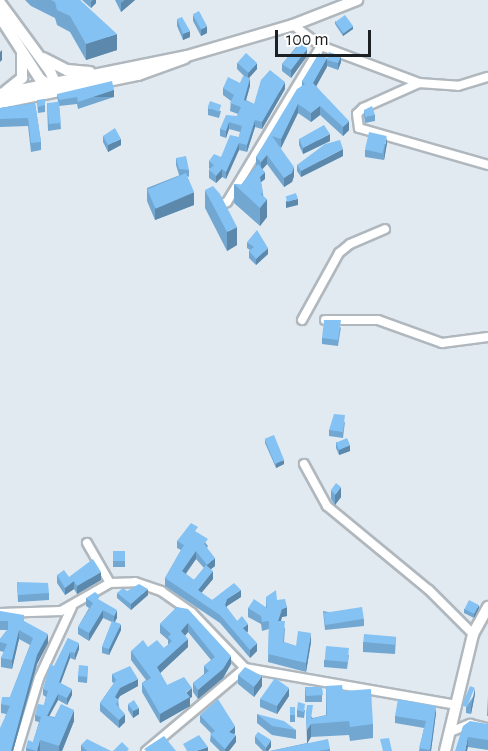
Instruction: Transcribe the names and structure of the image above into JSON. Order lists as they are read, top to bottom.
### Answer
{
  "scale_bar": "100 m"
}
